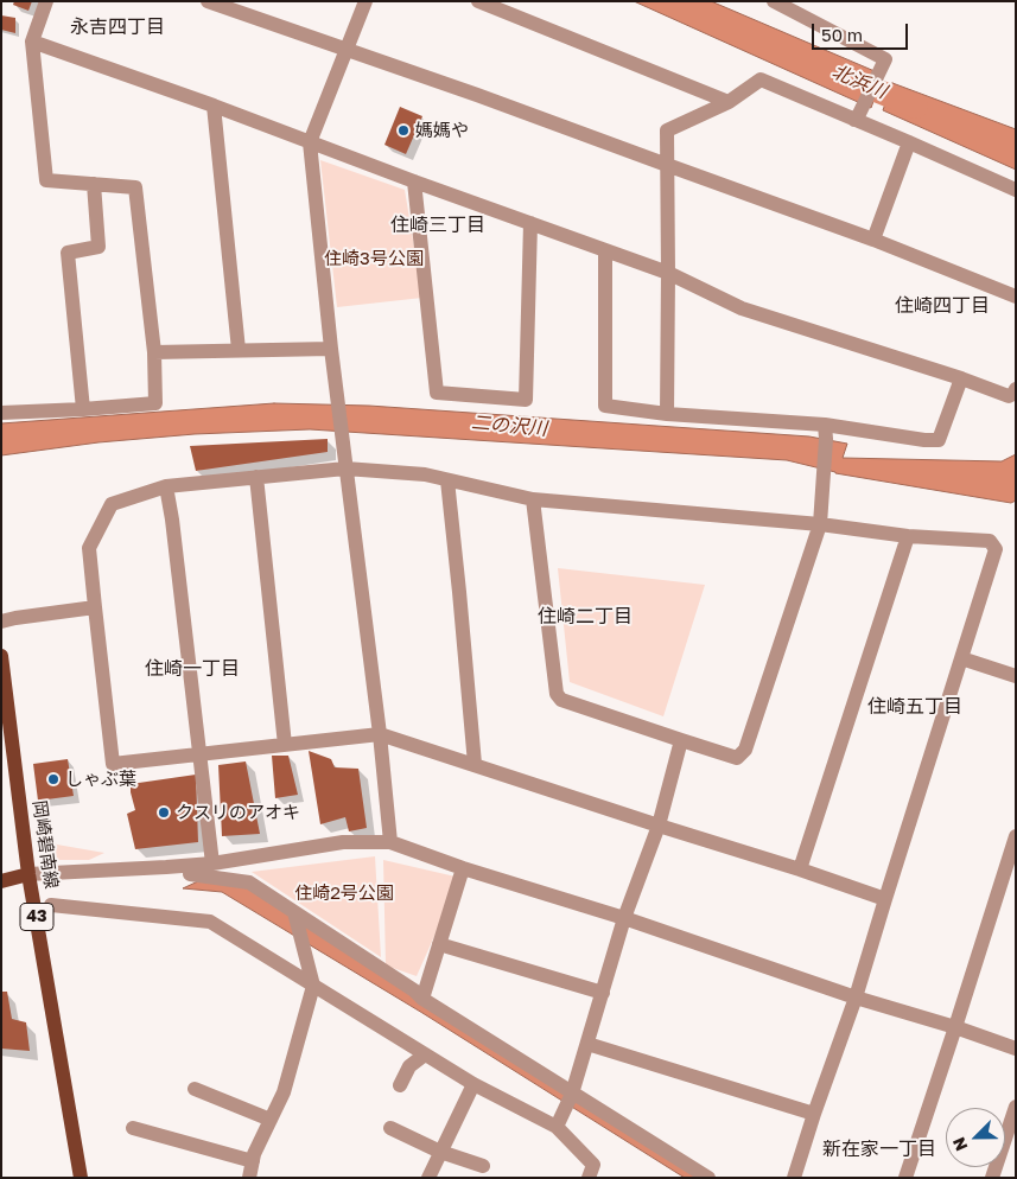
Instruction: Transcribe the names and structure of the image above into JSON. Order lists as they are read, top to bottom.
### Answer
{
  "streets": {
    "main road": ["岡崎碧南線", "43"]
  },
  "districts": [
    "永吉四丁目",
    "住崎三丁目",
    "住崎四丁目",
    "住崎二丁目",
    "住崎一丁目",
    "住崎五丁目",
    "新在家一丁目"
  ],
  "water": ["北浜川", "二の沢川"],
  "parks": ["住崎3号公園", "住崎2号公園"],
  "places": ["媽媽や", "しゃぶ葉", "クスリのアオキ"],
  "scale_bar": "50 m",
  "north": "bottom left"
}
